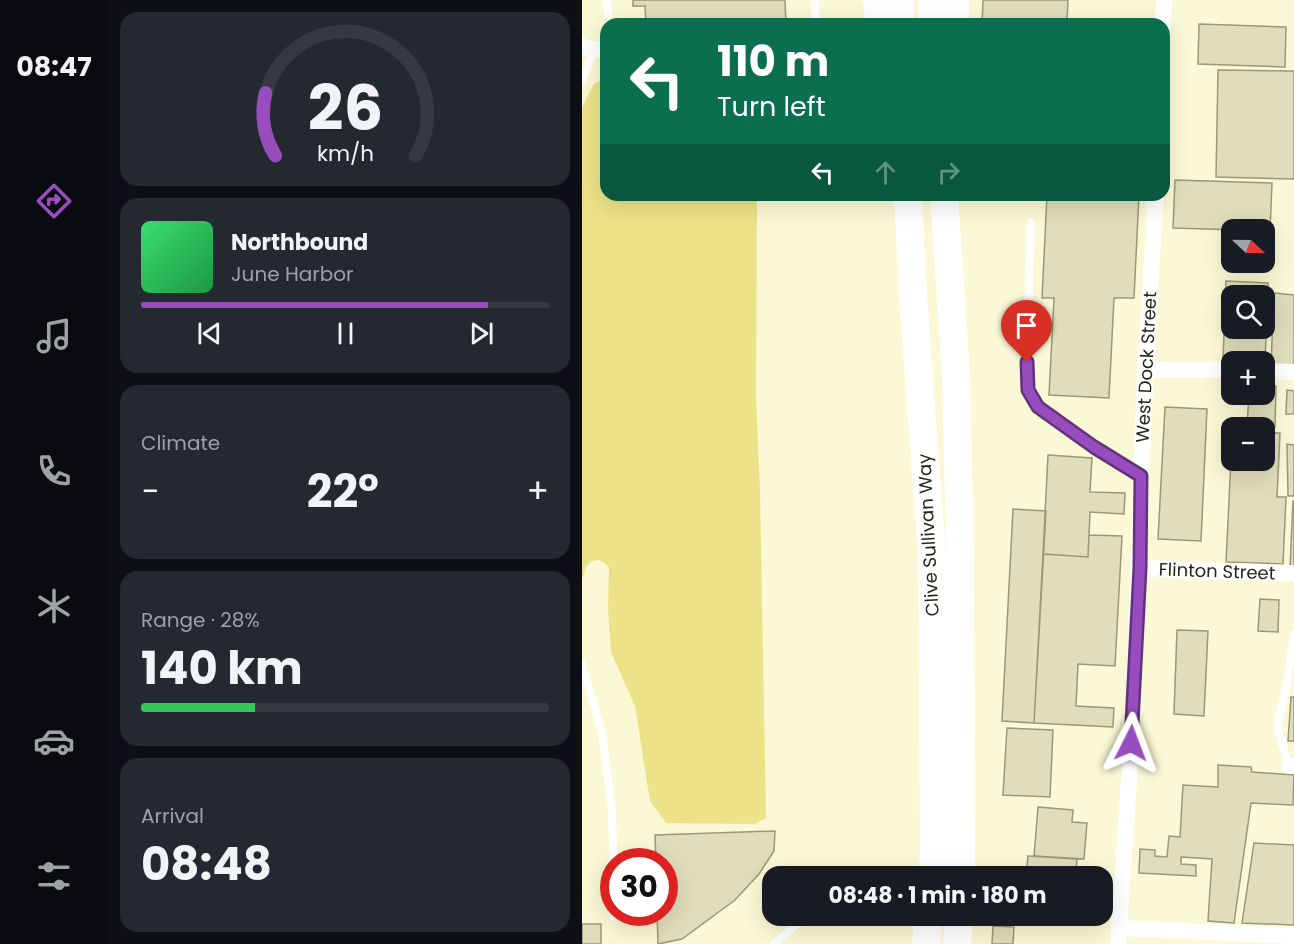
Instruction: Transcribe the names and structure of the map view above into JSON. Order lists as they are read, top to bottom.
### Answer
{
  "streets": {
    "highway": ["Clive Sullivan Way"],
    "street": ["West Dock Street", "Flinton Street"]
  },
  "crossings": [
    ["West Dock Street", "Flinton Street"]
  ],
  "north": "right",
  "page": {
    "tabs": "08:47",
    "turn": ["110 m", "Turn left"],
    "map_buttons": ["+", "−"],
    "song": ["Northbound", "June Harbor"],
    "tile": [
      "Climate",
      ["Range · 28%", "140 km"],
      ["Arrival", "08:48"]
    ],
    "heat": ["−", "22°", "+"],
    "limit": "30",
    "trip": "08:48 · 1 min · 180 m",
    "gauge": ["26", "km/h"]
  }
}
